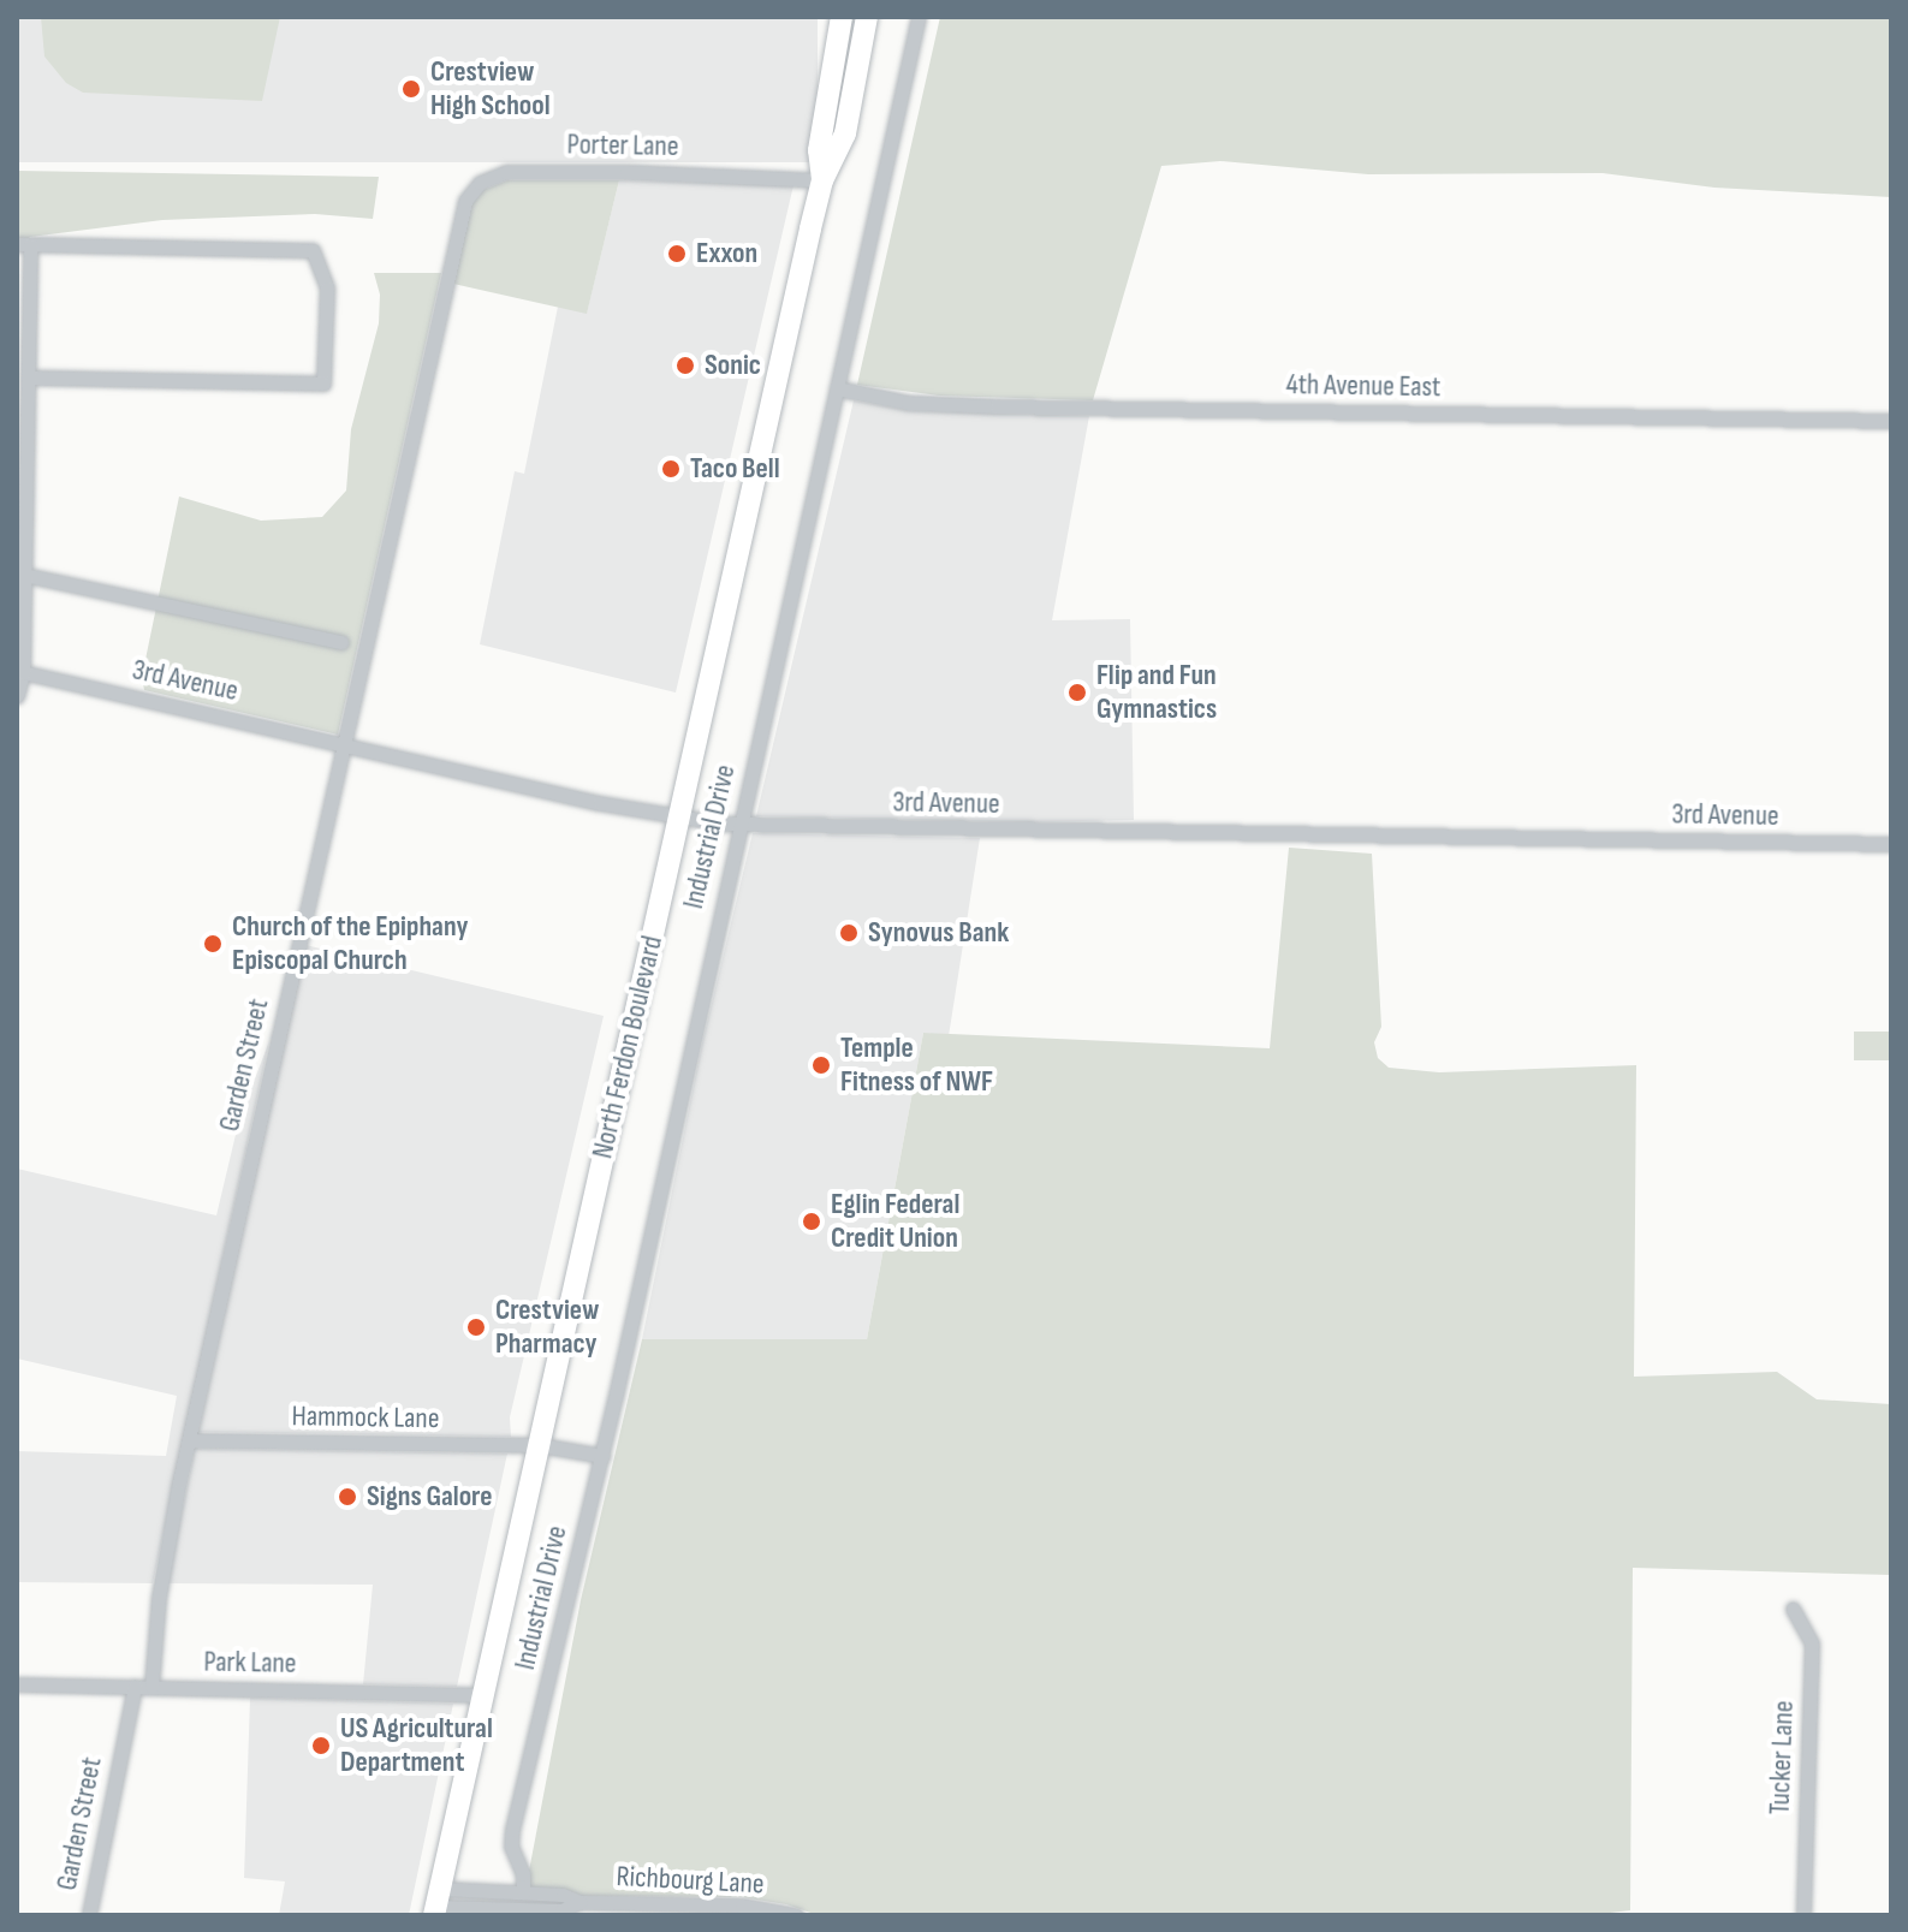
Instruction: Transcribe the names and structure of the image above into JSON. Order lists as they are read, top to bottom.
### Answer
{
  "streets": {
    "main road": ["North Ferdon Boulevard"],
    "street": [
      "Porter Lane",
      "4th Avenue East",
      "3rd Avenue",
      "Industrial Drive",
      "Garden Street",
      "Hammock Lane",
      "Park Lane",
      "Tucker Lane",
      "Richbourg Lane"
    ]
  },
  "crossings": [
    ["Porter Lane", "North Ferdon Boulevard"],
    ["Porter Lane", "Garden Street"],
    ["4th Avenue East", "Industrial Drive"],
    ["3rd Avenue", "Industrial Drive"],
    ["3rd Avenue", "North Ferdon Boulevard"],
    ["3rd Avenue", "Garden Street"],
    ["Industrial Drive", "Hammock Lane"],
    ["Industrial Drive", "Richbourg Lane"],
    ["North Ferdon Boulevard", "Hammock Lane"],
    ["North Ferdon Boulevard", "Park Lane"],
    ["North Ferdon Boulevard", "Richbourg Lane"],
    ["Garden Street", "Hammock Lane"],
    ["Garden Street", "Park Lane"]
  ],
  "places": [
    "Crestview High School",
    "Exxon",
    "Sonic",
    "Taco Bell",
    "Flip and Fun Gymnastics",
    "Synovus Bank",
    "Church of the Epiphany Episcopal Church",
    "Temple Fitness of NWF",
    "Eglin Federal Credit Union",
    "Crestview Pharmacy",
    "Signs Galore",
    "US Agricultural Department"
  ]
}
